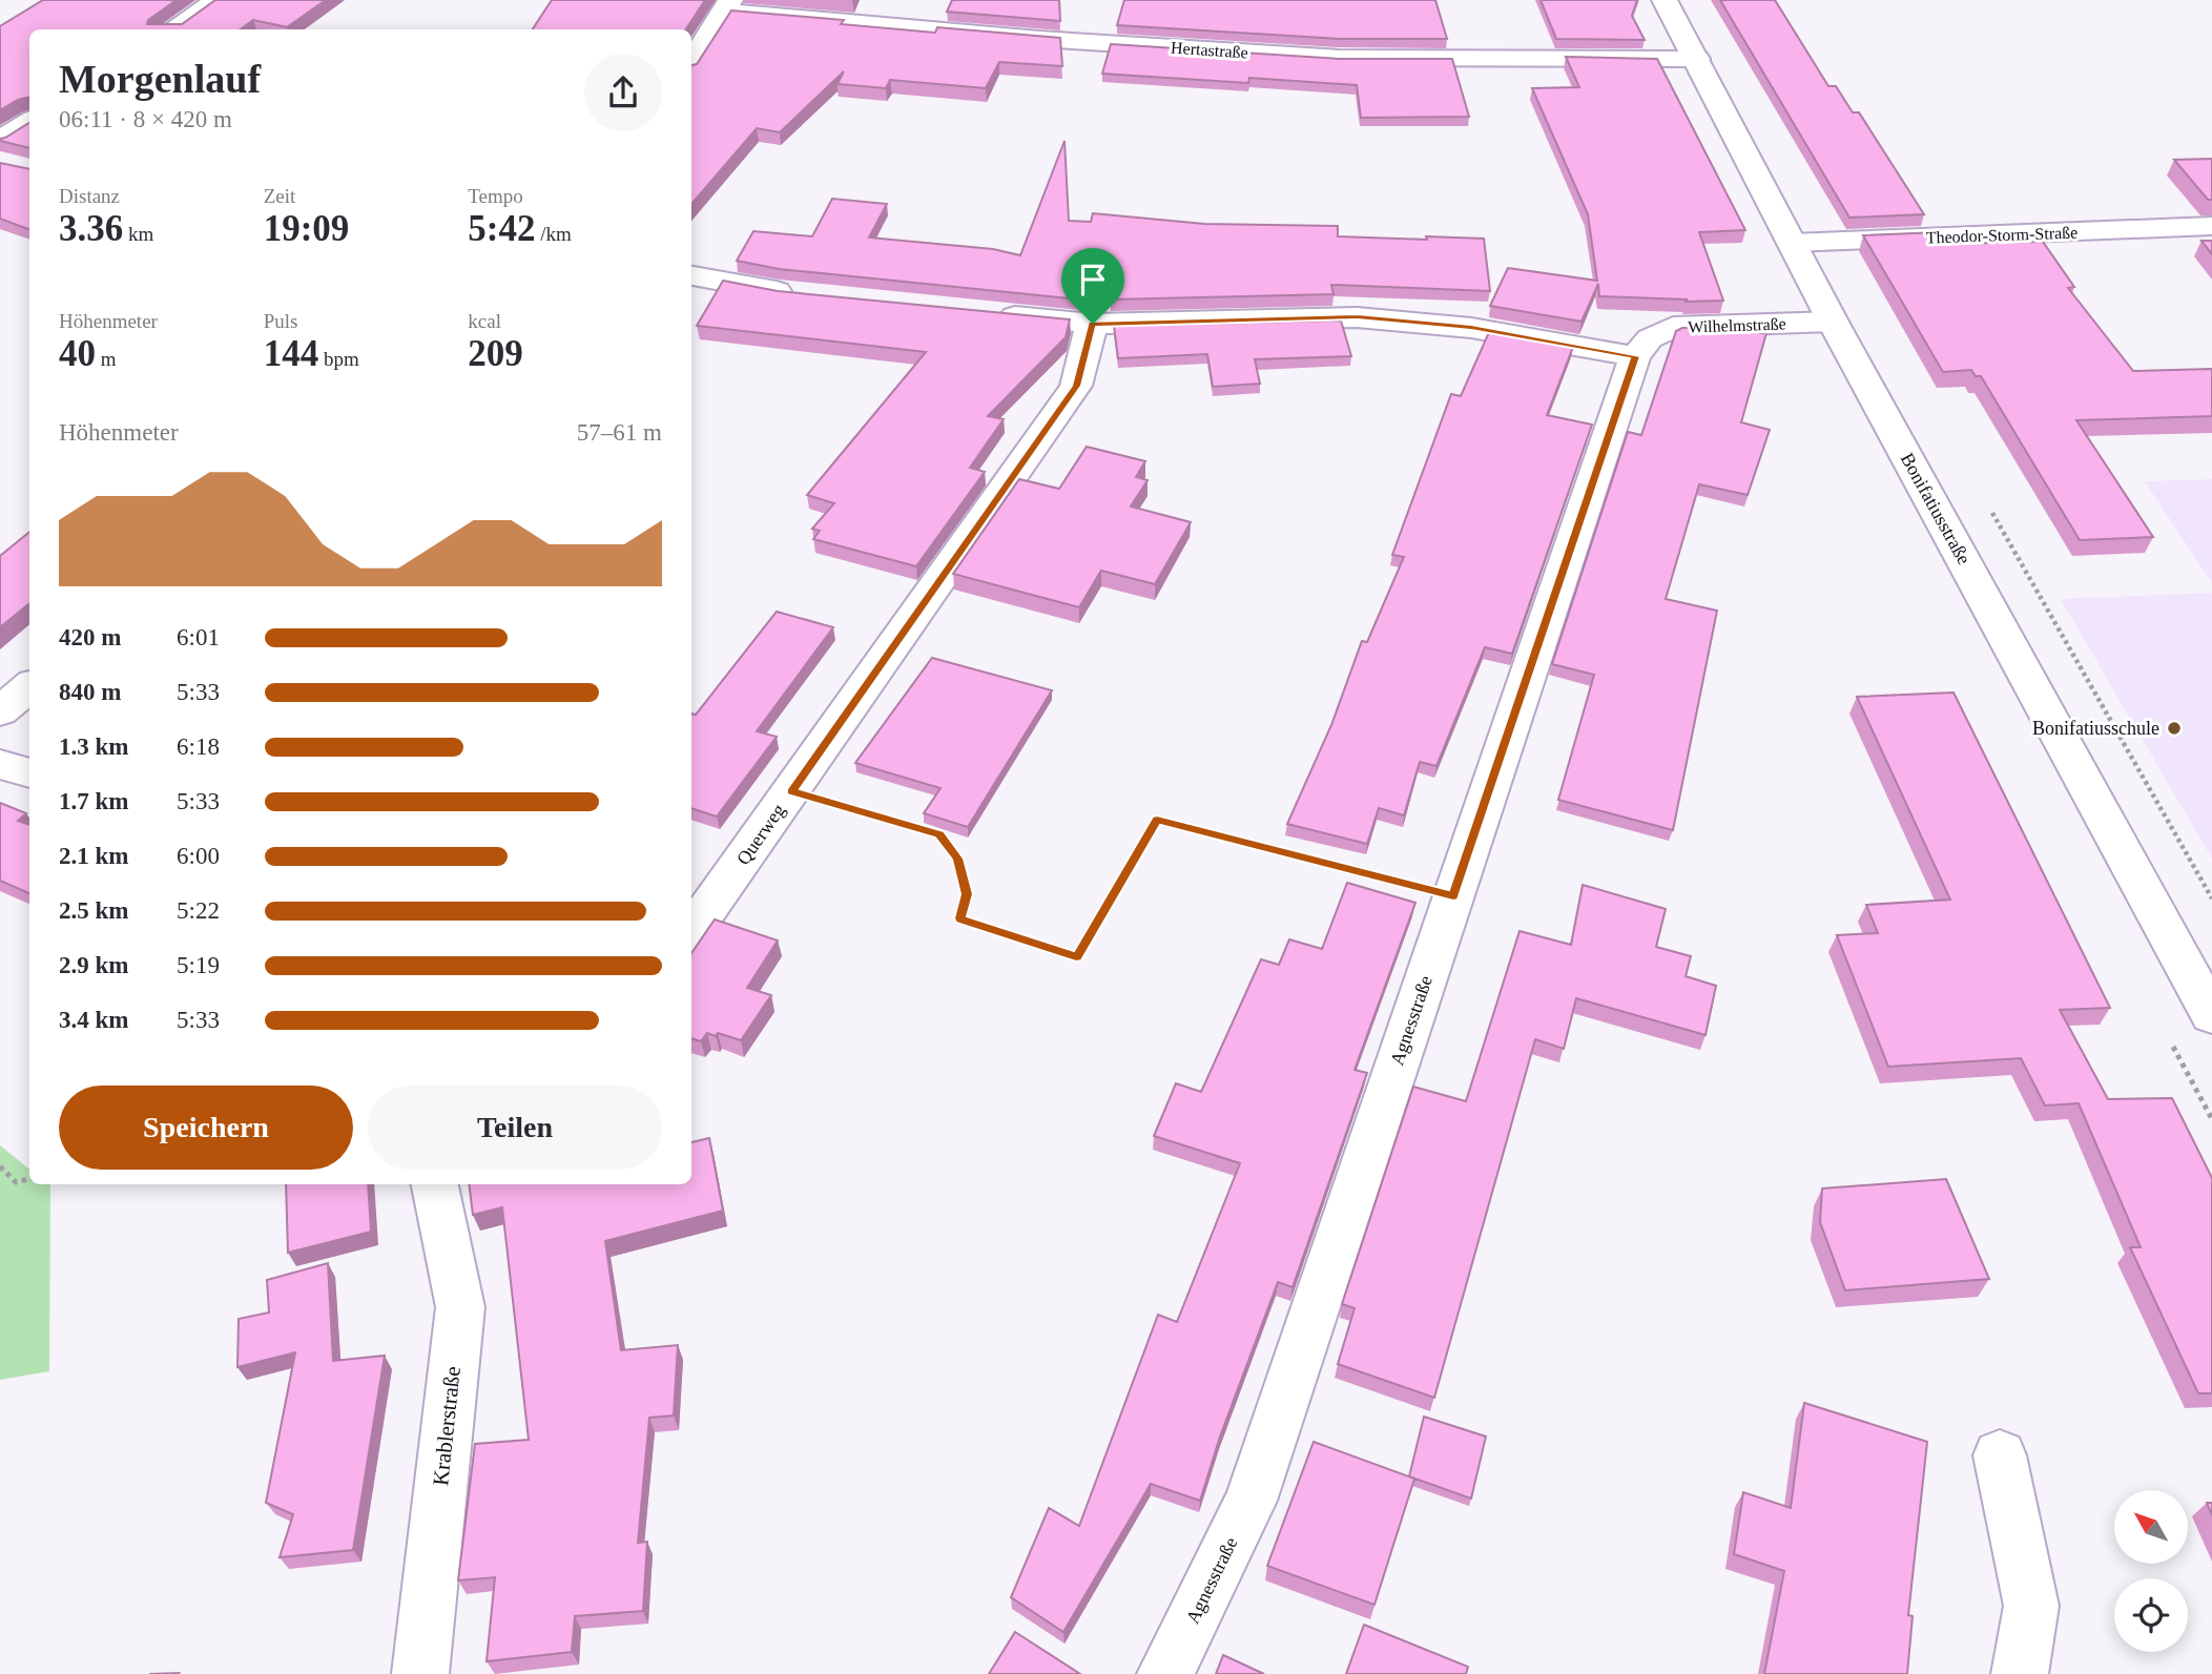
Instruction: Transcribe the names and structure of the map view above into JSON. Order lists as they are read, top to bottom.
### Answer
{
  "streets": {
    "street": [
      "Hertastraße",
      "Theodor-Storm-Straße",
      "Wilhelmstraße",
      "Bonifatiusstraße",
      "Querweg",
      "Agnesstraße",
      "Krablerstraße"
    ]
  },
  "crossings": [
    ["Hertastraße", "Bonifatiusstraße"],
    ["Theodor-Storm-Straße", "Bonifatiusstraße"],
    ["Wilhelmstraße", "Bonifatiusstraße"],
    ["Wilhelmstraße", "Agnesstraße"]
  ],
  "places": ["Bonifatiusschule"],
  "north": "top left",
  "page": {
    "heading": ["Morgenlauf", "06:11 · 8 × 420 m"],
    "stats": [
      ["Distanz", "3.36 km"],
      ["Zeit", "19:09"],
      ["Tempo", "5:42 /km"],
      ["Höhenmeter", "40 m"],
      ["Puls", "144 bpm"],
      ["kcal", "209"]
    ],
    "chart": ["Höhenmeter", "57–61 m"],
    "list": [
      {
        "name": "420 m",
        "note": "6:01"
      },
      {
        "name": "840 m",
        "note": "5:33"
      },
      {
        "name": "1.3 km",
        "note": "6:18"
      },
      {
        "name": "1.7 km",
        "note": "5:33"
      },
      {
        "name": "2.1 km",
        "note": "6:00"
      },
      {
        "name": "2.5 km",
        "note": "5:22"
      },
      {
        "name": "2.9 km",
        "note": "5:19"
      },
      {
        "name": "3.4 km",
        "note": "5:33"
      }
    ],
    "buttons": ["Speichern", "Teilen"]
  }
}
